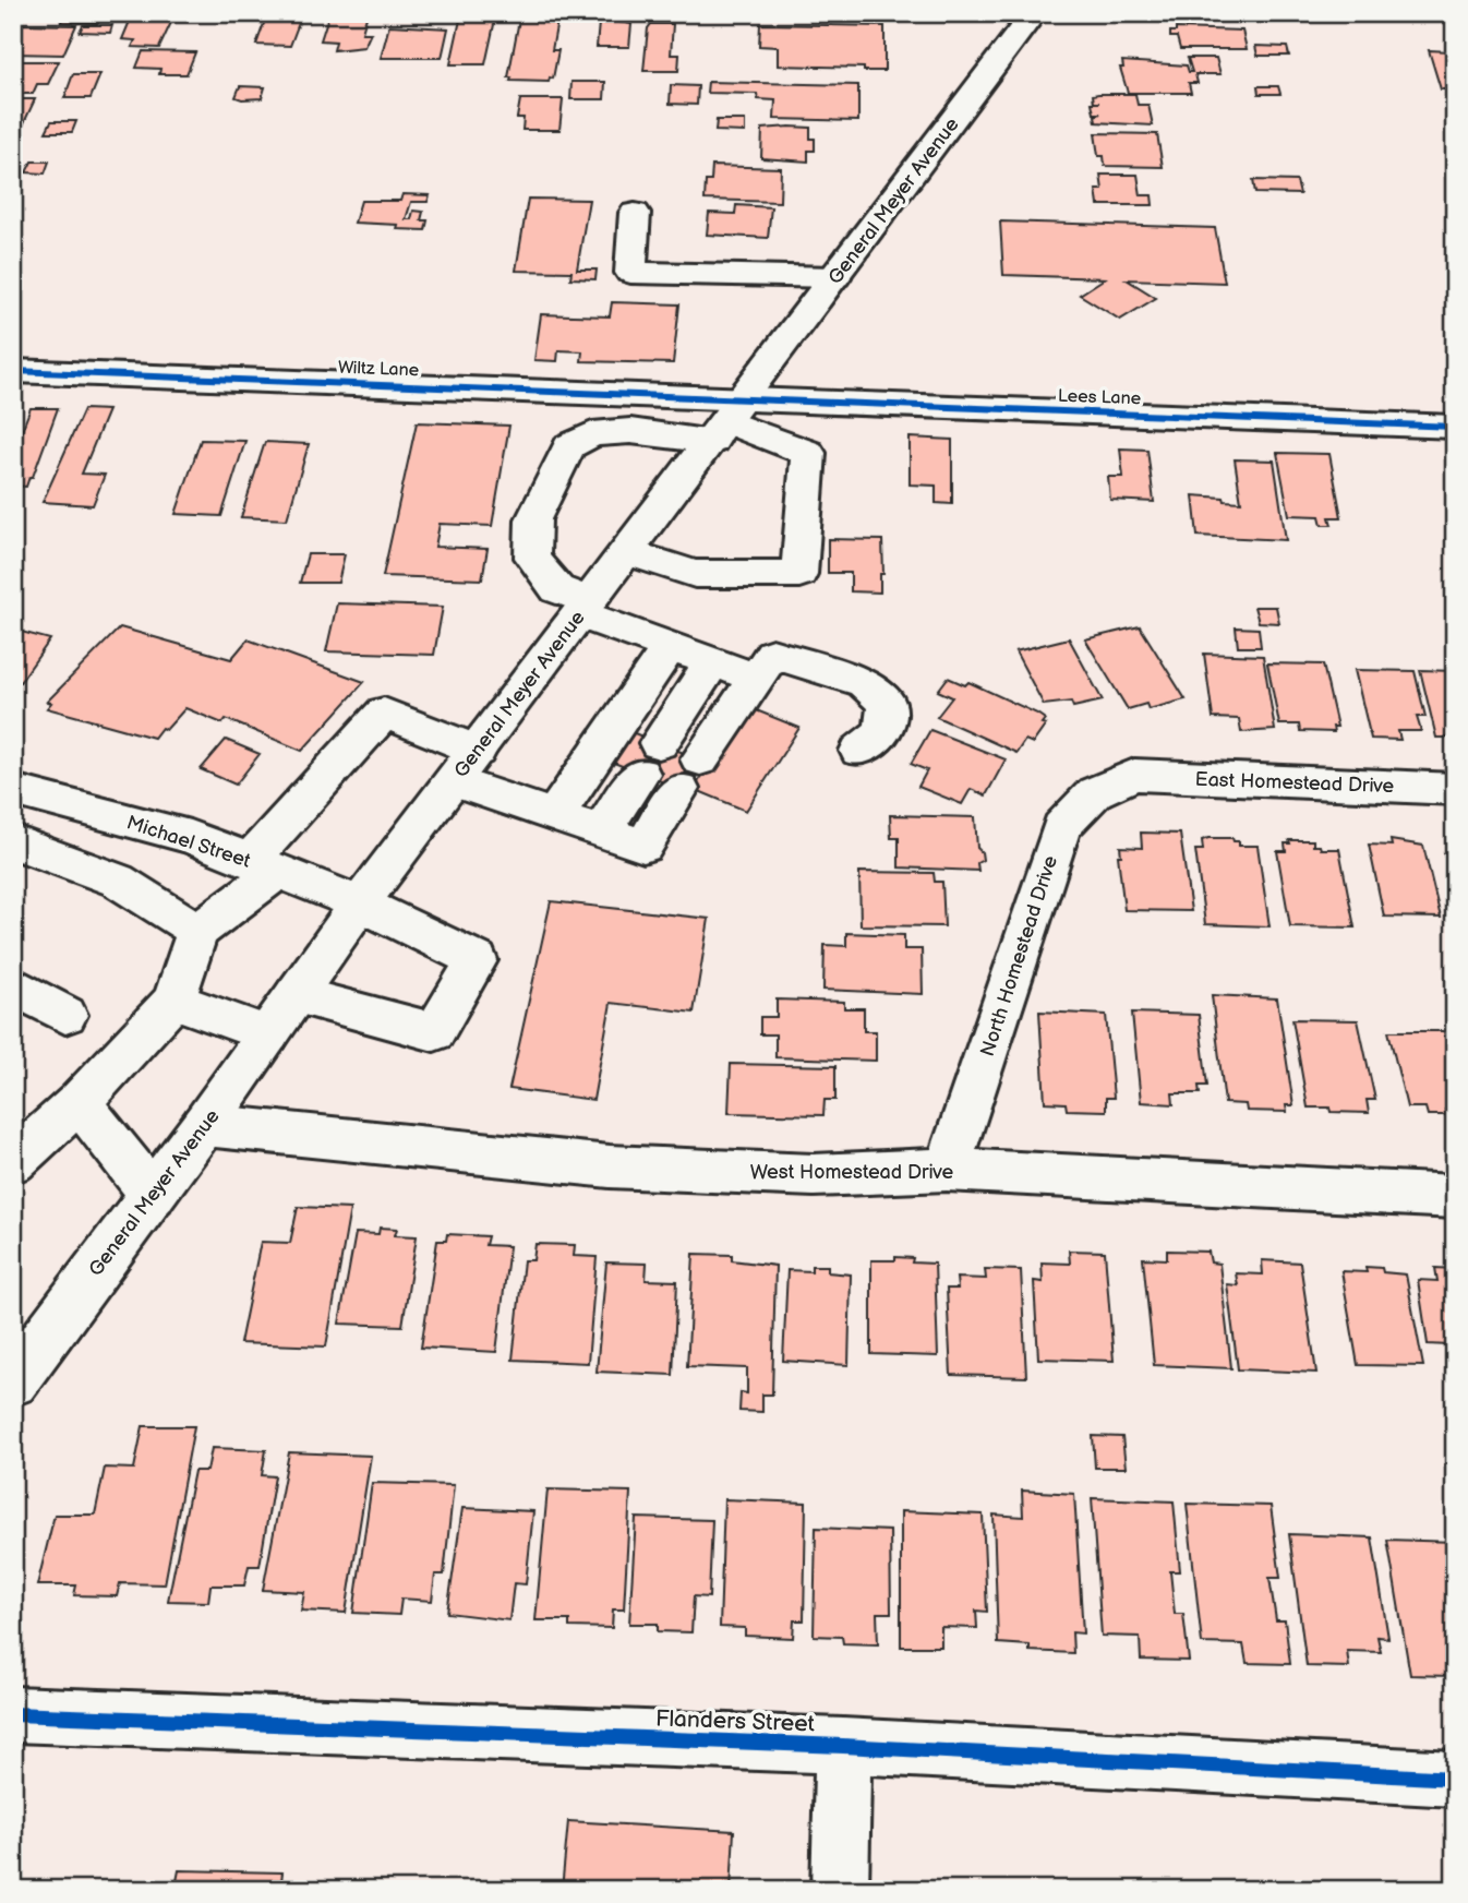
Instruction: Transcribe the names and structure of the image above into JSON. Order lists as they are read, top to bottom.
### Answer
{
  "streets": {
    "street": [
      "General Meyer Avenue",
      "Wiltz Lane",
      "Lees Lane",
      "East Homestead Drive",
      "Michael Street",
      "North Homestead Drive",
      "West Homestead Drive",
      "Flanders Street"
    ]
  },
  "crossings": [
    ["General Meyer Avenue", "Wiltz Lane"],
    ["General Meyer Avenue", "Lees Lane"],
    ["General Meyer Avenue", "Michael Street"],
    ["General Meyer Avenue", "West Homestead Drive"],
    ["Wiltz Lane", "Lees Lane"],
    ["East Homestead Drive", "North Homestead Drive"],
    ["North Homestead Drive", "West Homestead Drive"]
  ]
}
